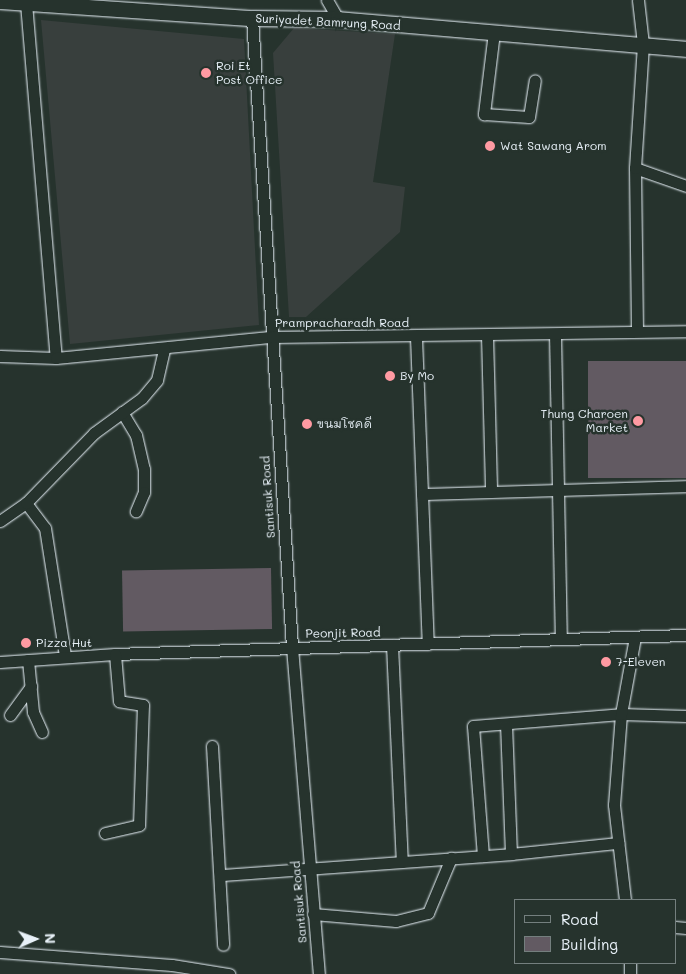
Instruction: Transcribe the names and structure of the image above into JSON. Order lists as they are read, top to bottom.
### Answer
{
  "streets": {
    "main road": ["Suriyadet Bamrung Road"],
    "street": ["Prampracharadh Road", "Santisuk Road", "Peonjit Road"]
  },
  "crossings": [
    ["Suriyadet Bamrung Road", "Santisuk Road"],
    ["Prampracharadh Road", "Santisuk Road"],
    ["Santisuk Road", "Peonjit Road"]
  ],
  "places": [
    "Roi Et Post Office",
    "Wat Sawang Arom",
    "By Mo",
    "Thung Charoen Market",
    "ขนมโชคดี",
    "Pizza Hut",
    "7-Eleven"
  ],
  "legend": ["Road", "Building"],
  "north": "right"
}
